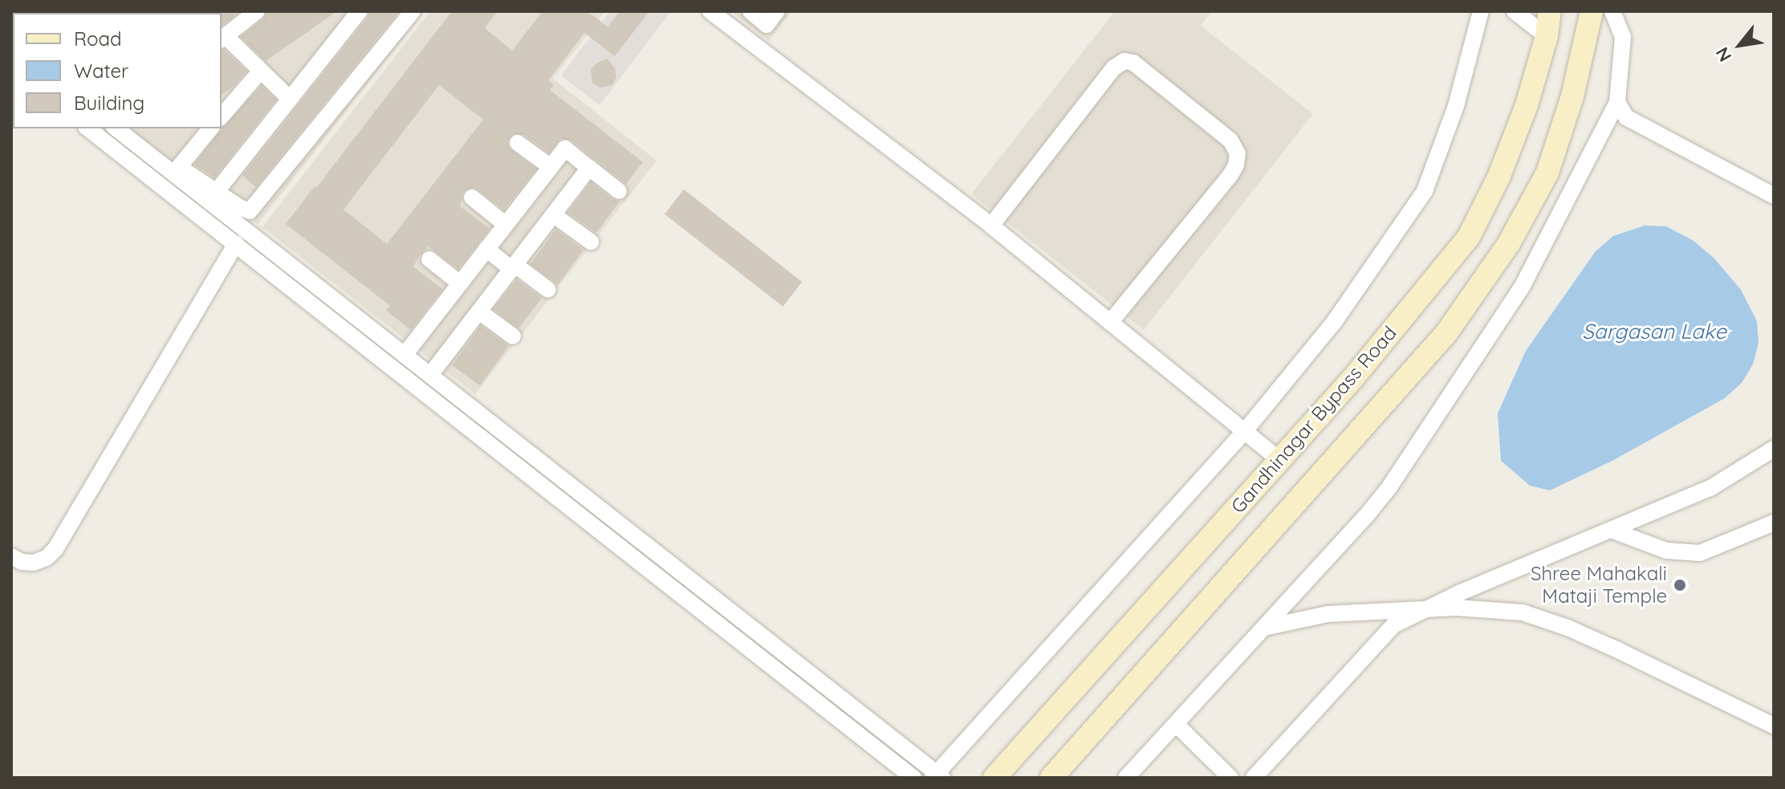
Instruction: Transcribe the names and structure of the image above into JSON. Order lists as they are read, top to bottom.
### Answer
{
  "streets": {
    "main road": ["Gandhinagar Bypass Road"]
  },
  "water": ["Sargasan Lake"],
  "places": ["Shree Mahakali Mataji Temple"],
  "legend": ["Road", "Water", "Building"],
  "north": "bottom left"
}
